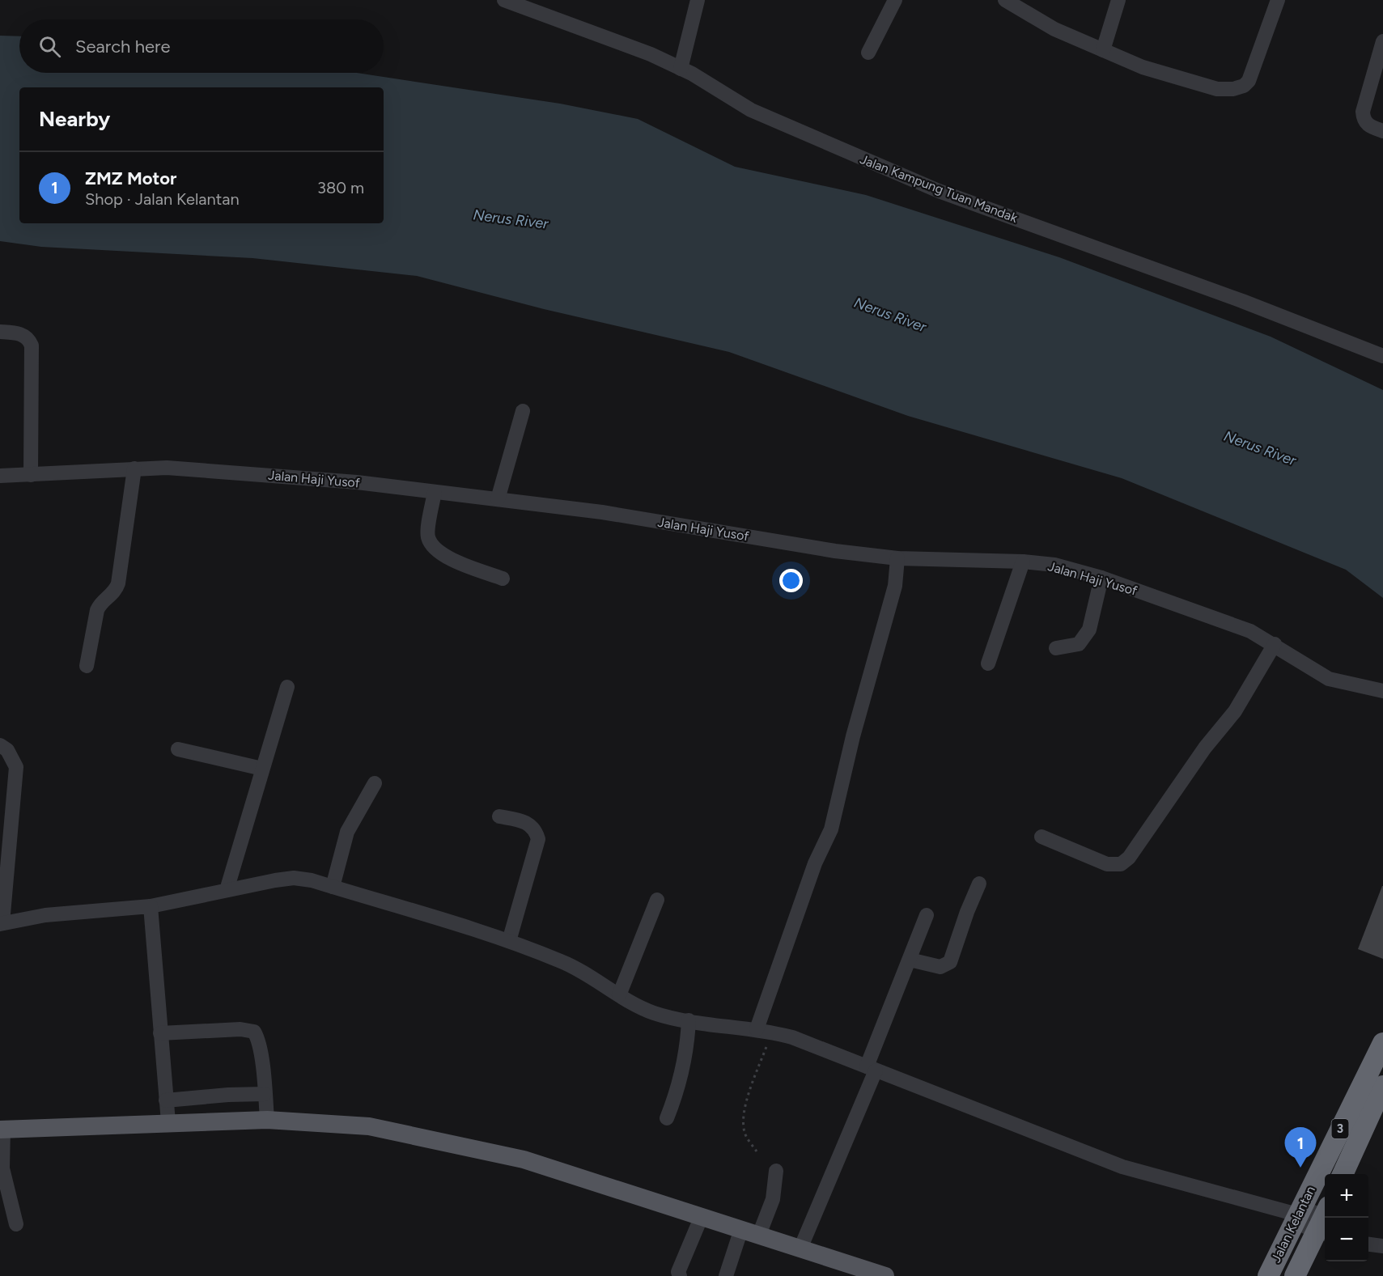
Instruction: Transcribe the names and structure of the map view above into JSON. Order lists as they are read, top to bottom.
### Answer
{
  "streets": {
    "highway": ["3", "Jalan Kelantan"],
    "street": ["Jalan Kampung Tuan Mandak", "Jalan Haji Yusof"]
  },
  "water": ["Nerus River"],
  "page": {
    "search": "Search here",
    "heading": "Nearby",
    "list": [
      {
        "mark": "1",
        "name": "ZMZ Motor",
        "note": "Shop · Jalan Kelantan",
        "value": "380 m"
      }
    ],
    "pins": "1",
    "map_buttons": ["+", "−"]
  }
}
